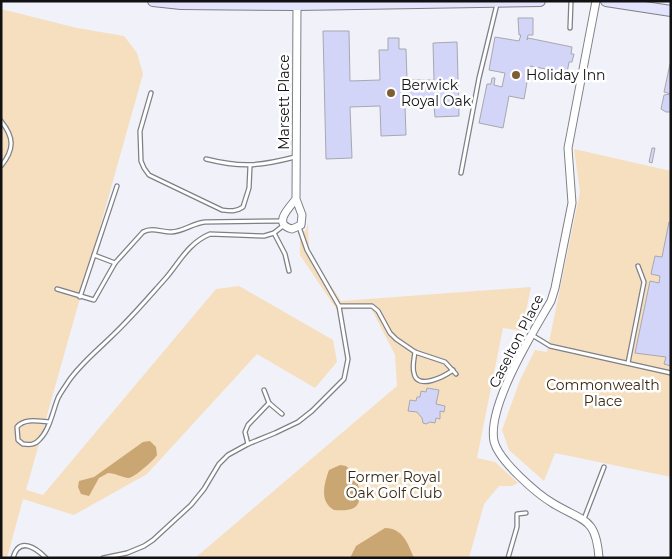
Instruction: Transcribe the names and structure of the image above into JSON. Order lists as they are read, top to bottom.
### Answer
{
  "streets": {
    "street": ["Marsett Place", "Caselton Place"]
  },
  "parks": ["Commonwealth Place", "Former Royal Oak Golf Club"],
  "places": ["Holiday Inn", "Berwick Royal Oak"]
}
